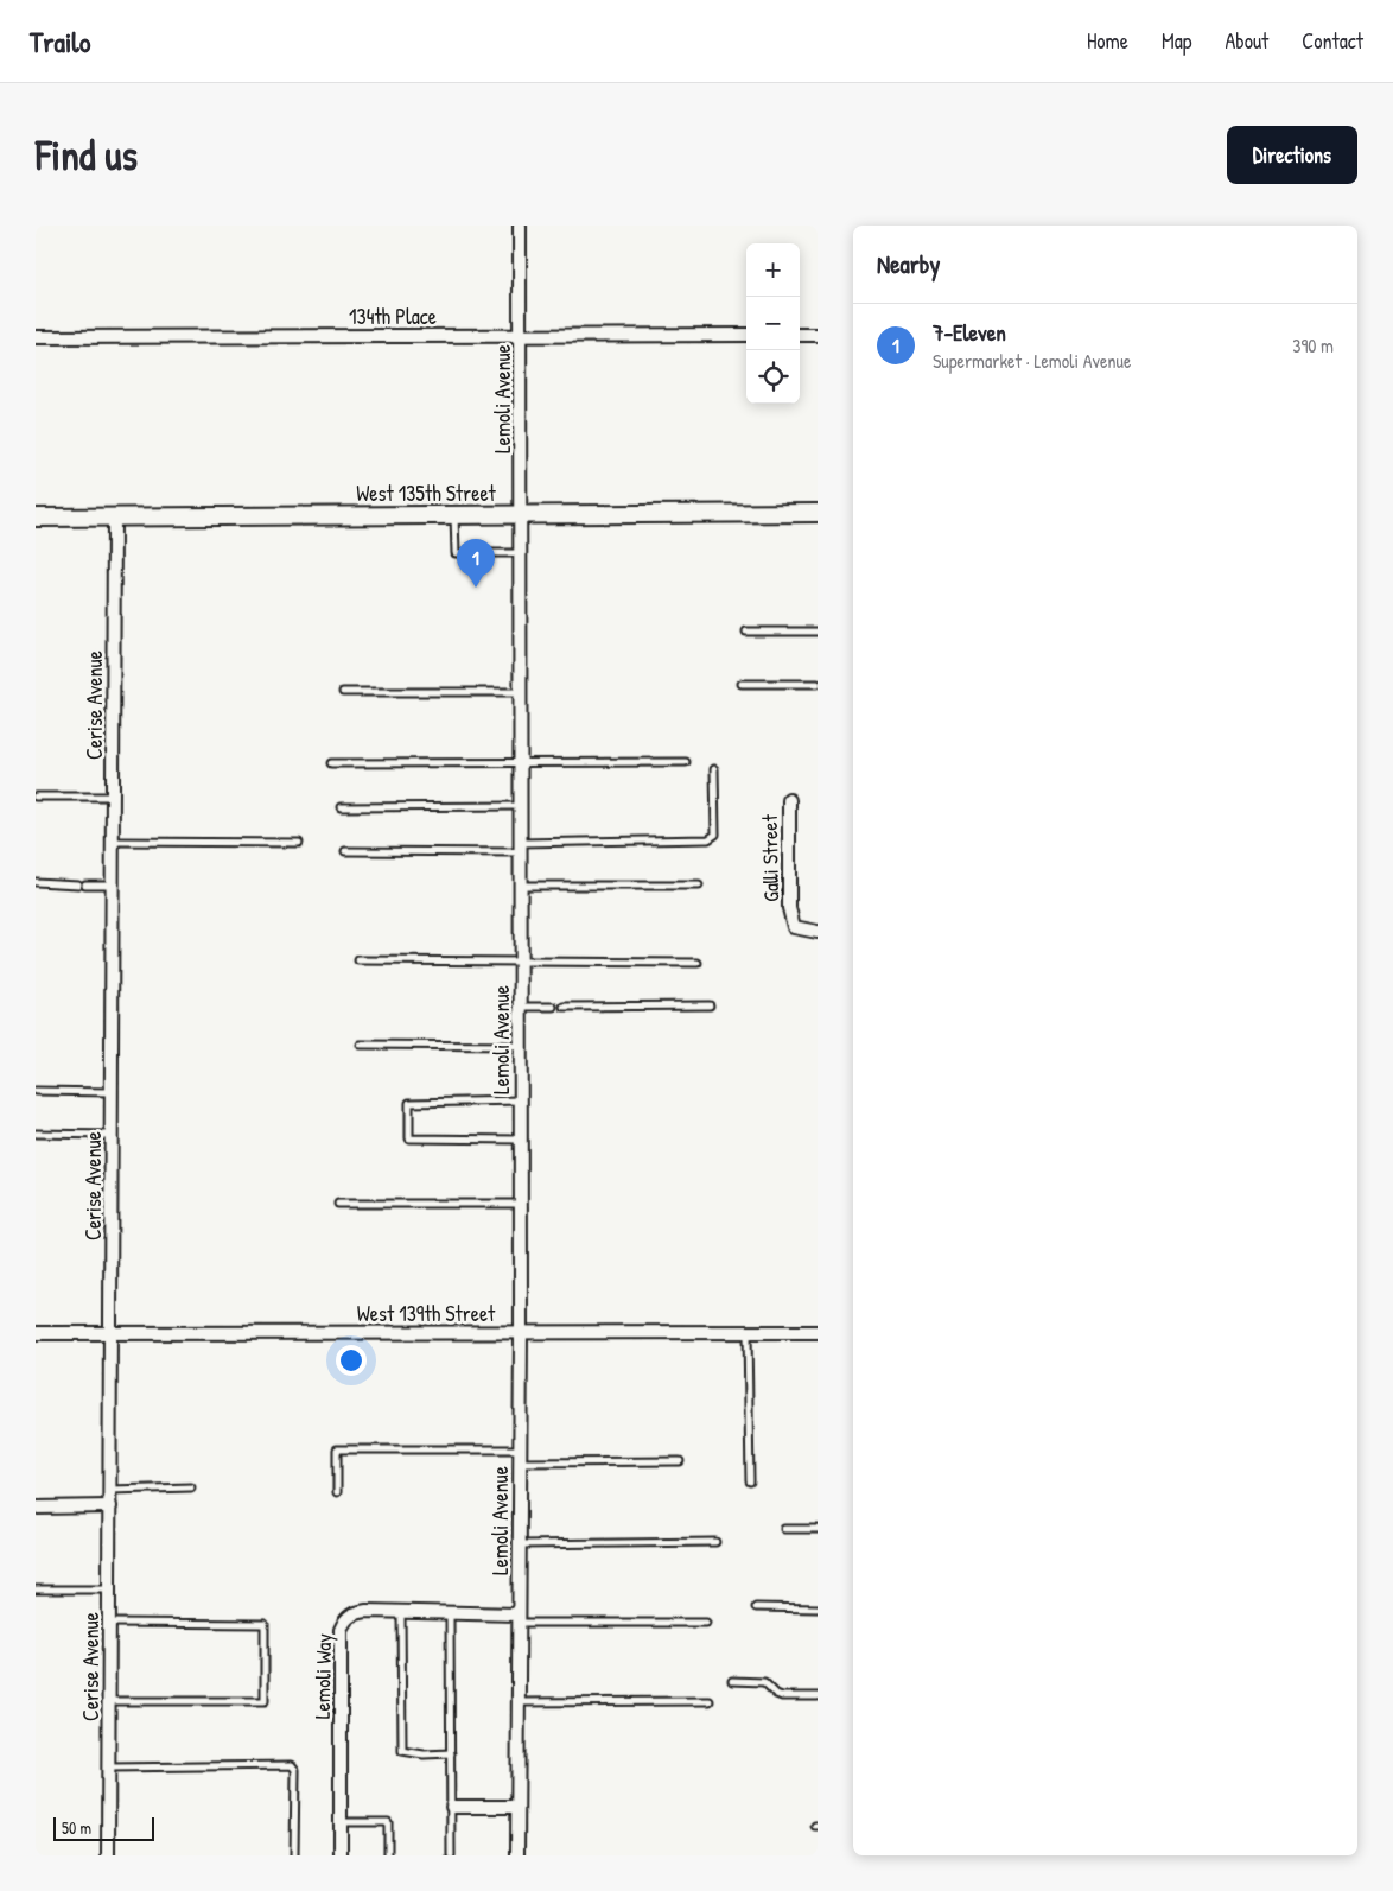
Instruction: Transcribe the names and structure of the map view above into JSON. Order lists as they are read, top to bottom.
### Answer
{
  "streets": {
    "street": [
      "134th Place",
      "Lemoli Avenue",
      "West 135th Street",
      "Cerise Avenue",
      "Galli Street",
      "West 139th Street",
      "Lemoli Way"
    ]
  },
  "crossings": [
    ["134th Place", "Lemoli Avenue"],
    ["Lemoli Avenue", "West 135th Street"],
    ["Lemoli Avenue", "West 139th Street"],
    ["Lemoli Avenue", "Lemoli Way"],
    ["West 135th Street", "Cerise Avenue"],
    ["Cerise Avenue", "West 139th Street"]
  ],
  "scale_bar": "50 m",
  "page": {
    "header": "Trailo",
    "nav": [
      "Home",
      "Map",
      "About",
      "Contact"
    ],
    "buttons": "Directions",
    "title": "Find us",
    "heading": "Nearby",
    "map_buttons": ["+", "−"],
    "list": [
      {
        "mark": "1",
        "name": "7-Eleven",
        "note": "Supermarket · Lemoli Avenue",
        "value": "390 m"
      }
    ],
    "pins": "1",
    "scale": "50 m"
  }
}
